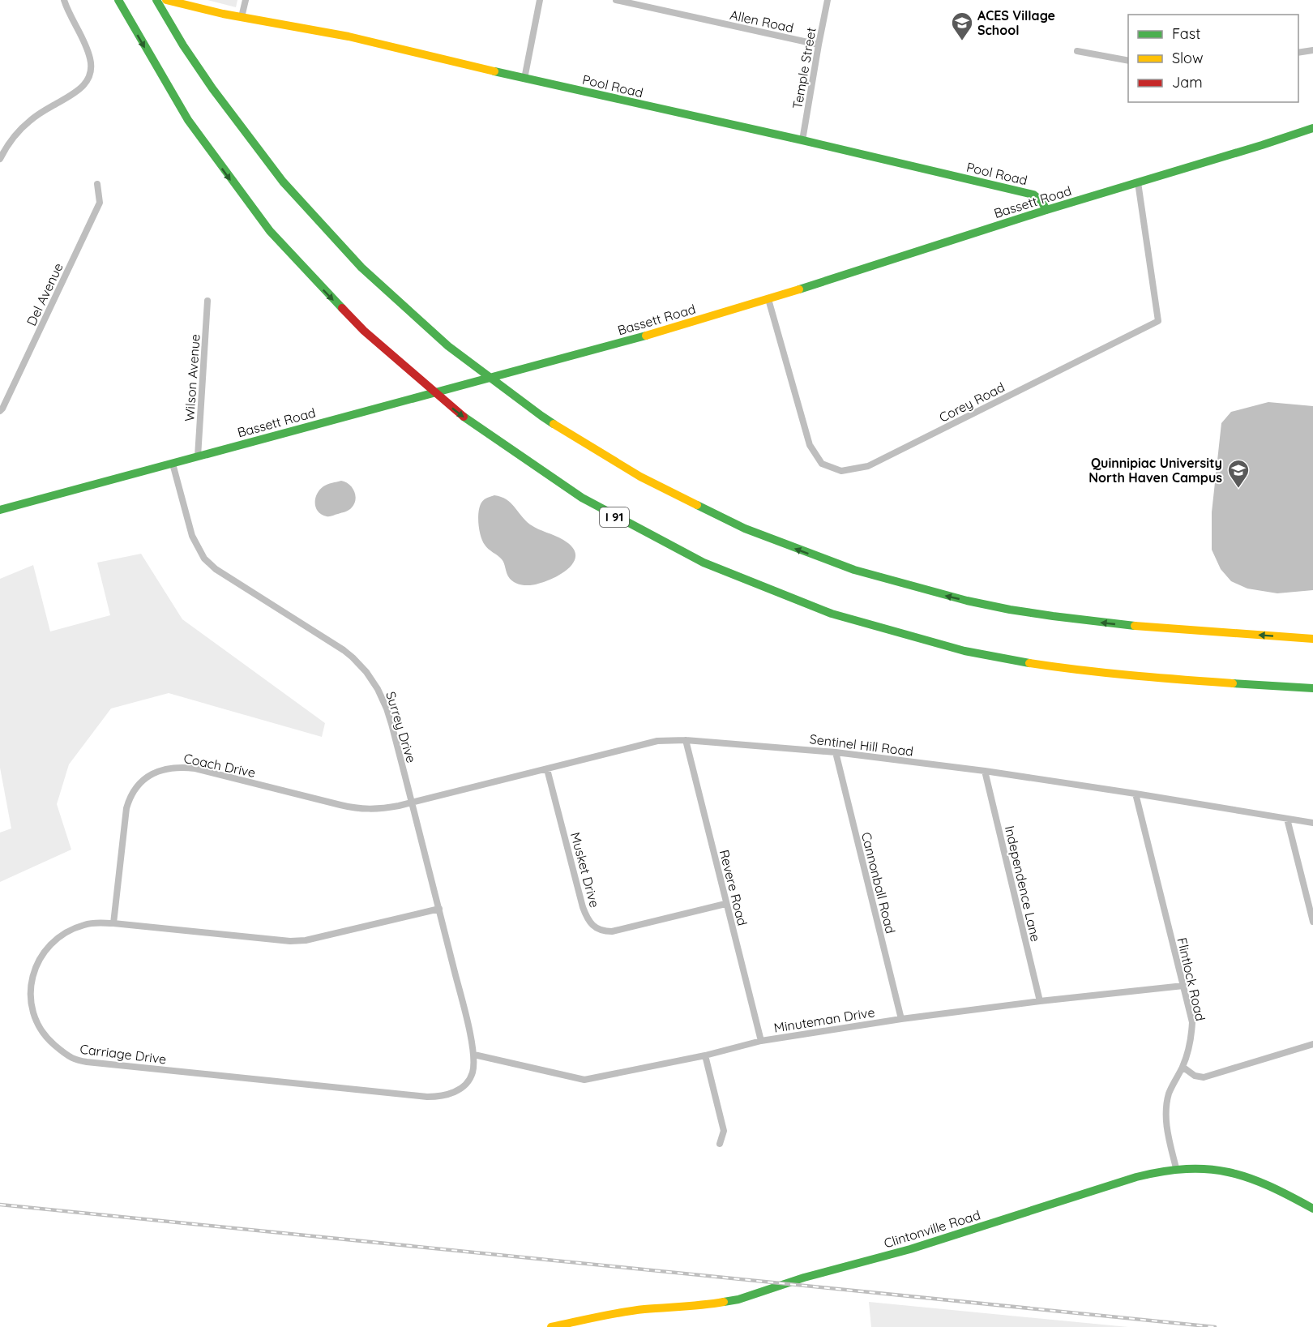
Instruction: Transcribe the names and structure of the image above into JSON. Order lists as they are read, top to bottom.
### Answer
{
  "streets": {
    "main road": [
      "Pool Road",
      "Bassett Road",
      "I 91",
      "Clintonville Road"
    ],
    "street": [
      "Allen Road",
      "Temple Street",
      "Del Avenue",
      "Wilson Avenue",
      "Corey Road",
      "Surrey Drive",
      "Sentinel Hill Road",
      "Coach Drive",
      "Musket Drive",
      "Cannonball Road",
      "Independence Lane",
      "Revere Road",
      "Flintlock Road",
      "Minuteman Drive",
      "Carriage Drive"
    ]
  },
  "crossings": [
    ["Allen Road", "Temple Street"],
    ["Temple Street", "Pool Road"],
    ["Pool Road", "Bassett Road"],
    ["Bassett Road", "Wilson Avenue"],
    ["Bassett Road", "Corey Road"],
    ["Bassett Road", "Surrey Drive"],
    ["Surrey Drive", "Sentinel Hill Road"],
    ["Surrey Drive", "Coach Drive"],
    ["Surrey Drive", "Minuteman Drive"],
    ["Surrey Drive", "Carriage Drive"],
    ["Sentinel Hill Road", "Coach Drive"],
    ["Sentinel Hill Road", "Musket Drive"],
    ["Sentinel Hill Road", "Cannonball Road"],
    ["Sentinel Hill Road", "Independence Lane"],
    ["Sentinel Hill Road", "Revere Road"],
    ["Sentinel Hill Road", "Flintlock Road"],
    ["Coach Drive", "Carriage Drive"],
    ["Musket Drive", "Revere Road"],
    ["Cannonball Road", "Minuteman Drive"],
    ["Independence Lane", "Minuteman Drive"],
    ["Revere Road", "Minuteman Drive"],
    ["Flintlock Road", "Minuteman Drive"],
    ["Flintlock Road", "Clintonville Road"],
    ["Minuteman Drive", "Carriage Drive"]
  ],
  "places": {
    "school or university": ["ACES Village School", "Quinnipiac University North Haven Campus"]
  },
  "legend": ["Fast", "Slow", "Jam"]
}
